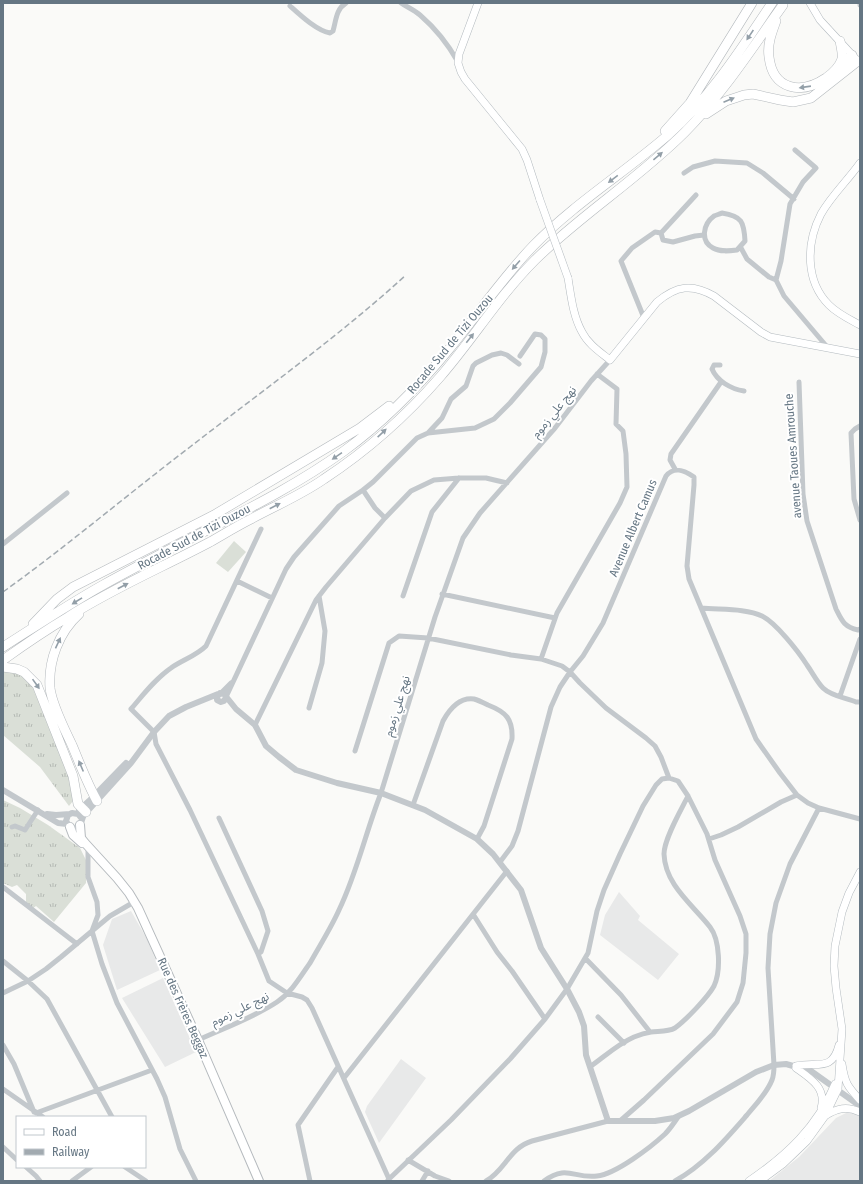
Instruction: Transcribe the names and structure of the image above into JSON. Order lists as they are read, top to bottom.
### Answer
{
  "streets": {
    "highway": ["Rocade Sud de Tizi Ouzou"],
    "main road": ["Rue des Frères Beggaz"],
    "street": ["نهج علي زموم", "avenue Taoues Amrouche", "Avenue Albert Camus"]
  },
  "crossings": [
    ["نهج علي زموم", "Rue des Frères Beggaz"]
  ],
  "legend": ["Road", "Railway"]
}
